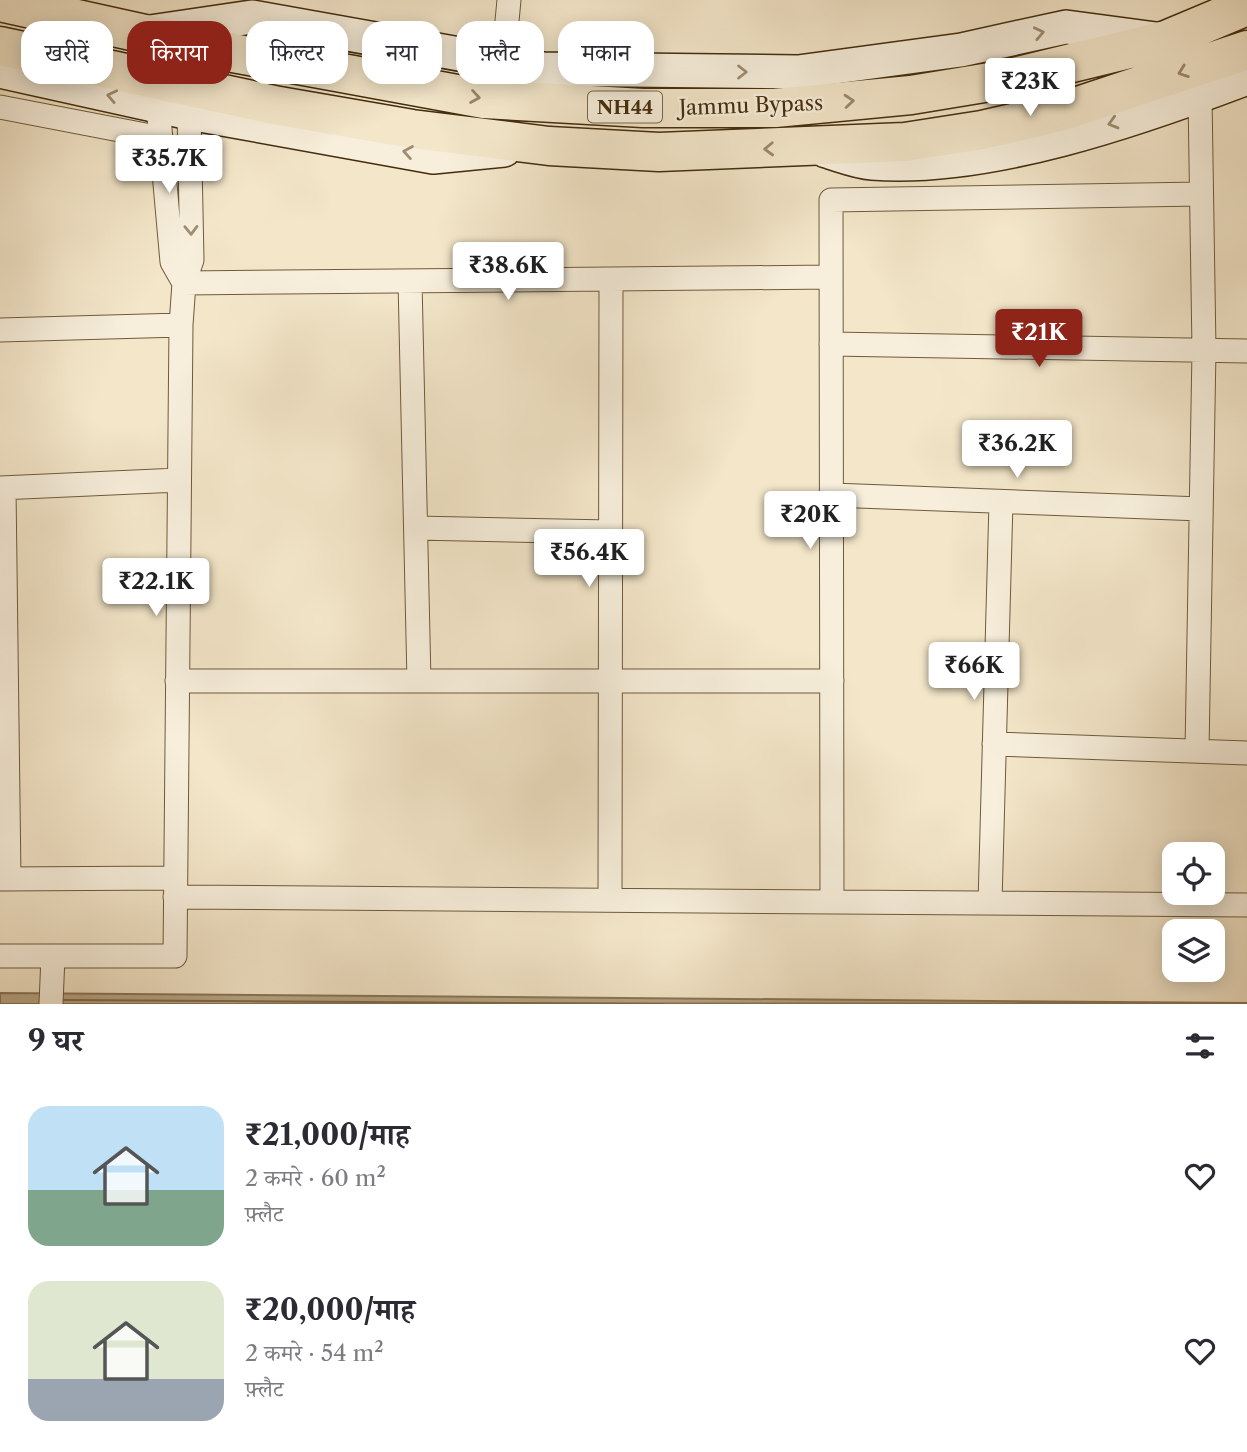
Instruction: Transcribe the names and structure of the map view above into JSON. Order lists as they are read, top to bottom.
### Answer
{
  "streets": {
    "highway": ["Jammu Bypass", "NH44"]
  },
  "page": {
    "chip": [
      "खरीदें",
      "किराया",
      "फ़िल्टर",
      "नया",
      "फ़्लैट",
      "मकान"
    ],
    "price": [
      "₹23K",
      "₹35.7K",
      "₹38.6K",
      "₹21K",
      "₹36.2K",
      "₹20K",
      "₹56.4K",
      "₹22.1K",
      "₹66K"
    ],
    "heading": "9 घर",
    "list": [
      {
        "name": "₹21,000/माह",
        "note": "2 कमरे · 60 m² · फ़्लैट"
      },
      {
        "name": "₹20,000/माह",
        "note": "2 कमरे · 54 m² · फ़्लैट"
      }
    ]
  }
}
